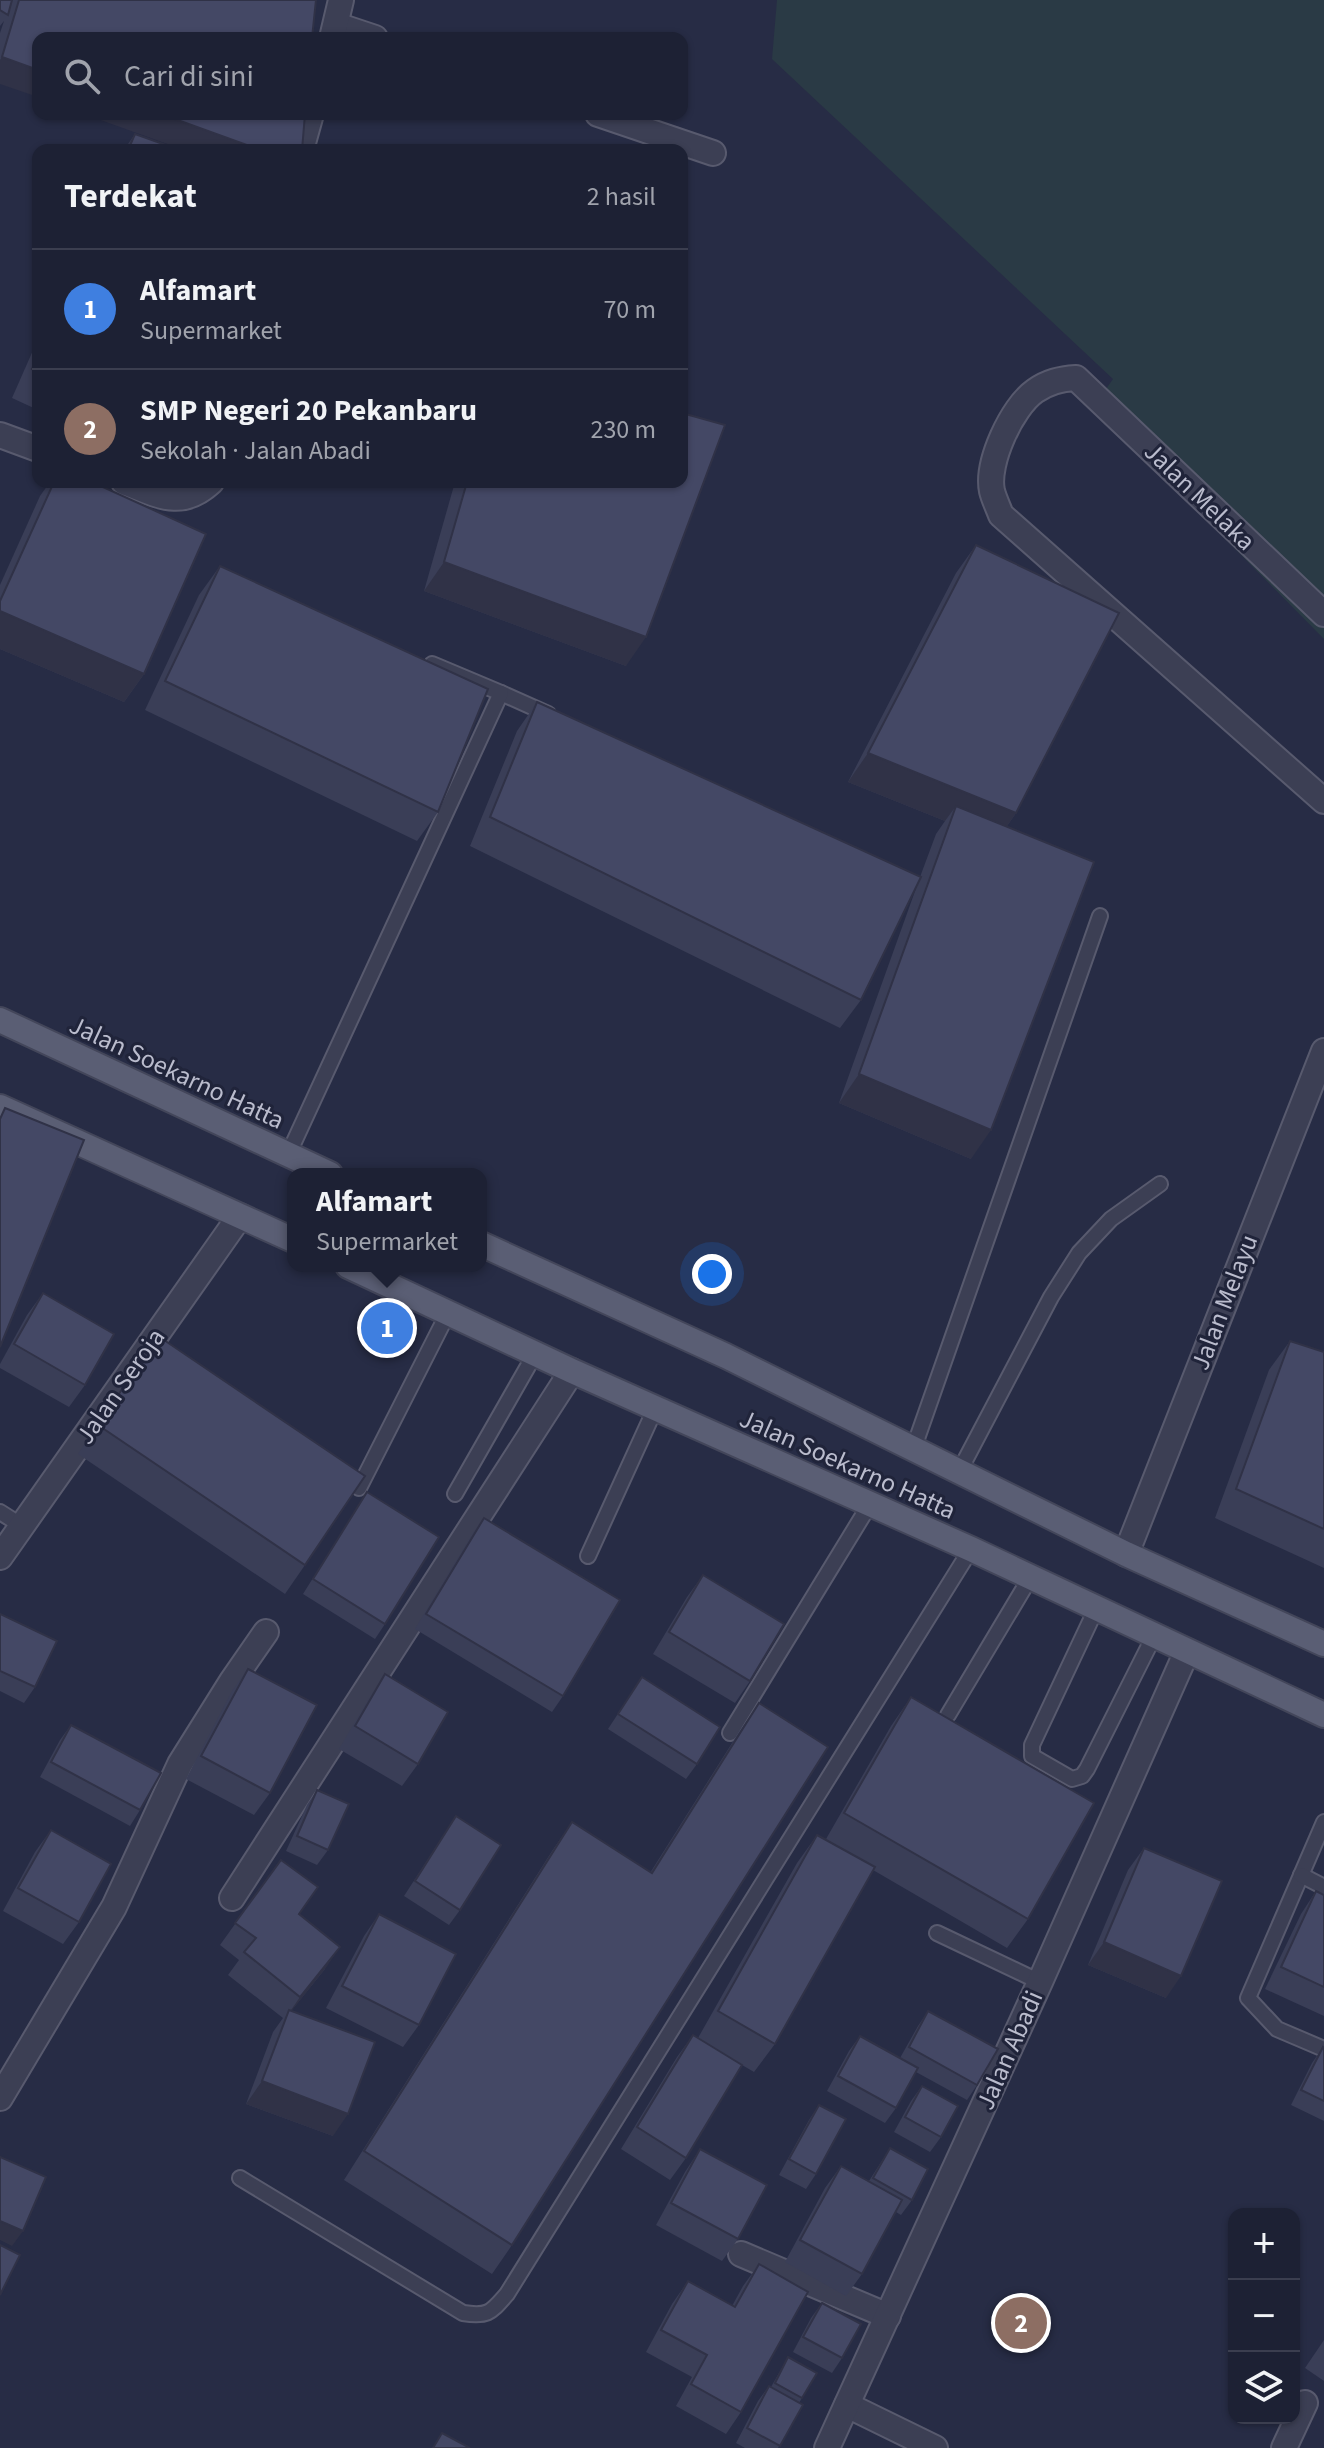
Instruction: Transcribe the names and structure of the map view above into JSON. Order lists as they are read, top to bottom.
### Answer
{
  "streets": {
    "main road": ["Jalan Soekarno Hatta"],
    "street": [
      "Jalan Melaka",
      "Jalan Melayu",
      "Jalan Seroja",
      "Jalan Abadi"
    ]
  },
  "crossings": [
    ["Jalan Soekarno Hatta", "Jalan Melayu"],
    ["Jalan Soekarno Hatta", "Jalan Abadi"]
  ],
  "page": {
    "search": "Cari di sini",
    "heading": ["Terdekat", "2 hasil"],
    "list": [
      {
        "mark": "1",
        "name": "Alfamart",
        "note": "Supermarket",
        "value": "70 m"
      },
      {
        "mark": "2",
        "name": "SMP Negeri 20 Pekanbaru",
        "note": "Sekolah · Jalan Abadi",
        "value": "230 m"
      }
    ],
    "popup": ["Alfamart", "Supermarket"],
    "pins": ["1", "2"],
    "map_buttons": ["+", "−"]
  }
}
